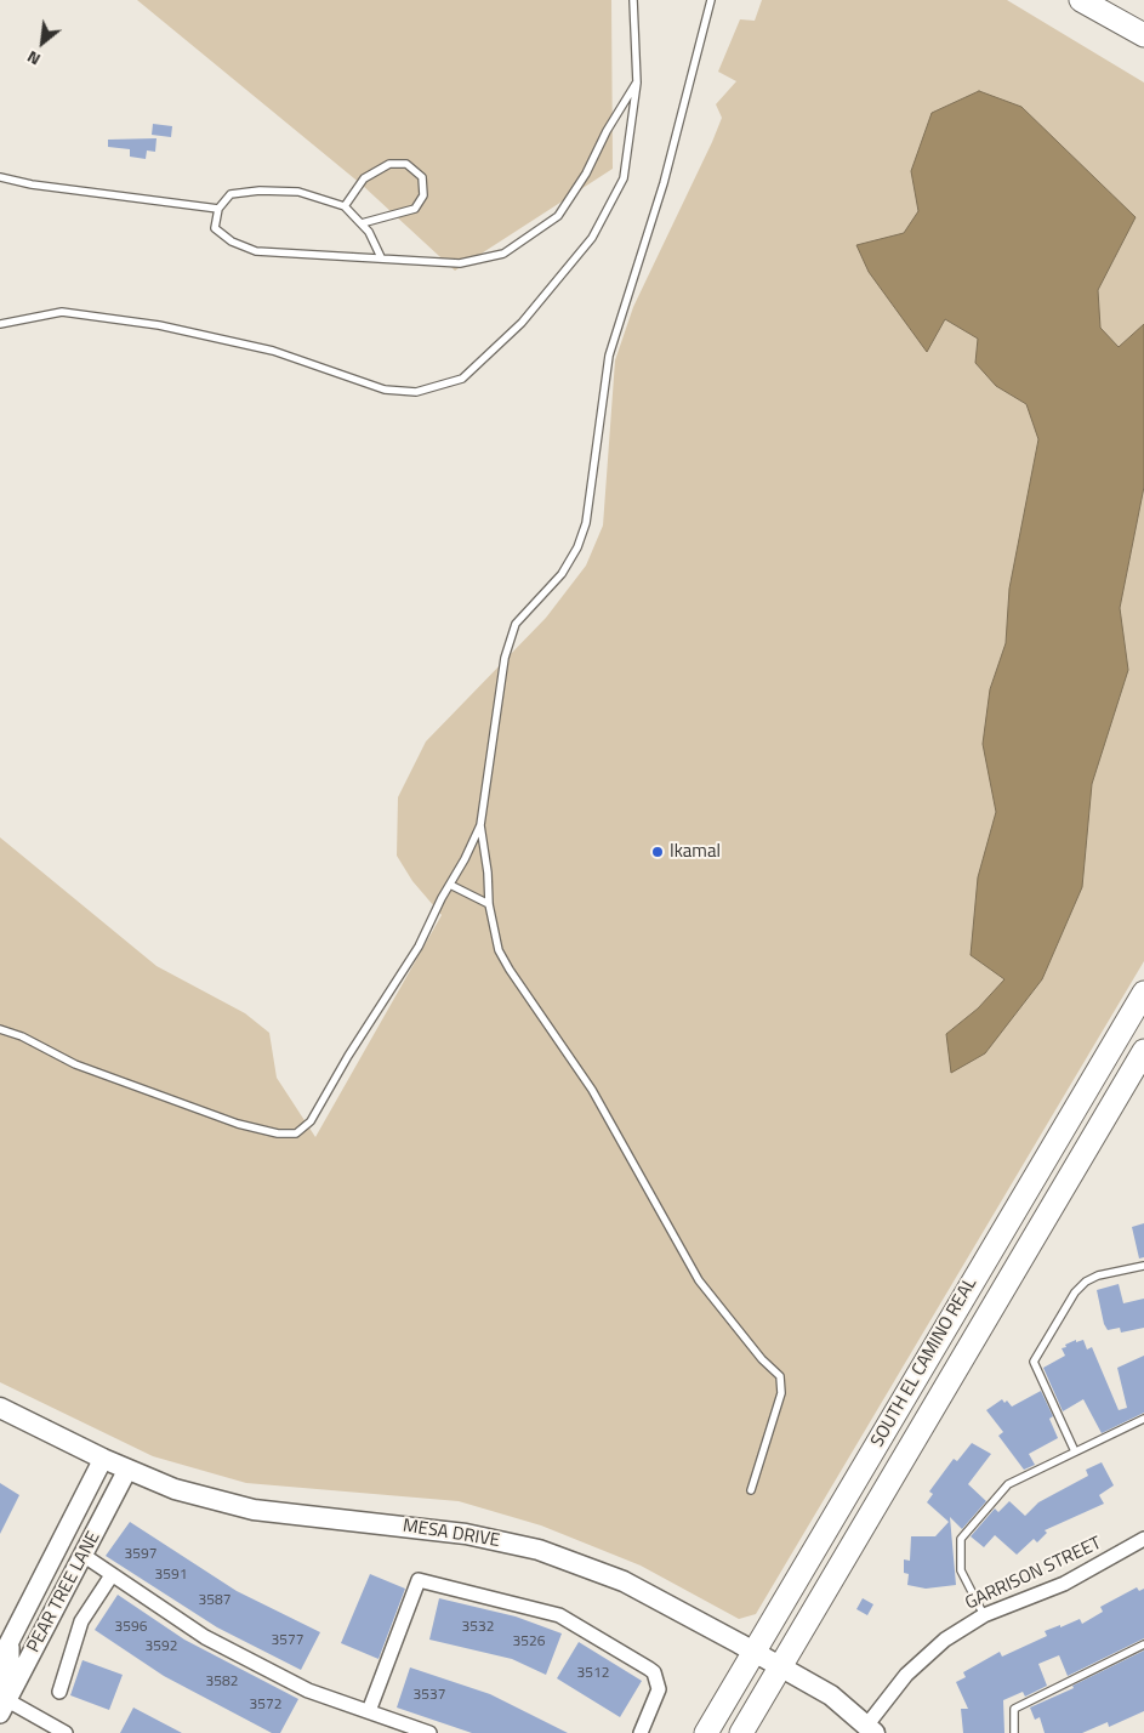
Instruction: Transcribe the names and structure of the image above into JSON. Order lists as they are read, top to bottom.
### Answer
{
  "streets": {
    "main road": ["SOUTH EL CAMINO REAL", "MESA DRIVE"],
    "street": ["GARRISON STREET", "PEAR TREE LANE"]
  },
  "crossings": [
    ["SOUTH EL CAMINO REAL", "MESA DRIVE"],
    ["MESA DRIVE", "GARRISON STREET"],
    ["MESA DRIVE", "PEAR TREE LANE"]
  ],
  "places": ["Ikamal"],
  "house_numbers": [
    "3597",
    "3591",
    "3587",
    "3596",
    "3532",
    "3577",
    "3526",
    "3592",
    "3512",
    "3582",
    "3537",
    "3572"
  ],
  "north": "bottom left"
}
